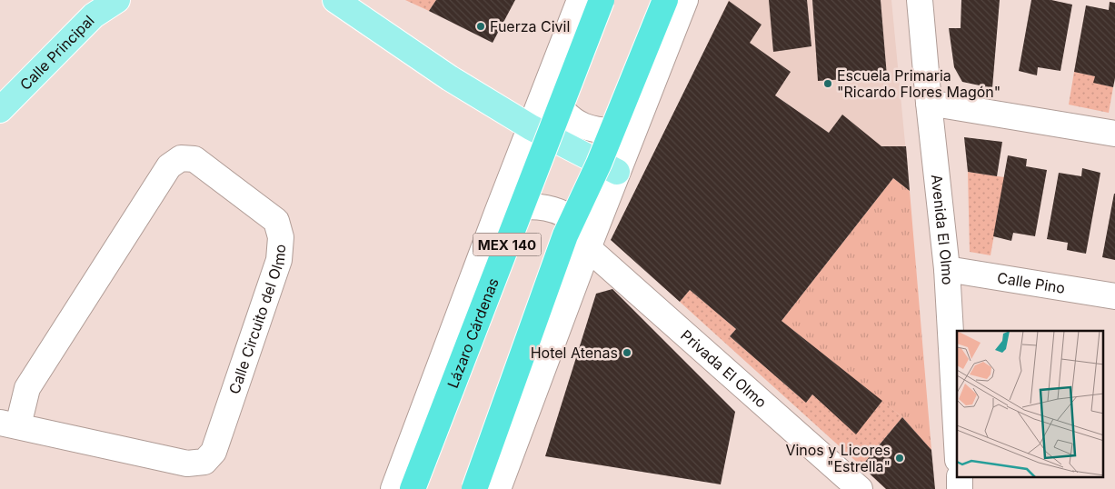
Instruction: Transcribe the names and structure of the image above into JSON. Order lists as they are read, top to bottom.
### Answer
{
  "streets": {
    "highway": ["MEX 140", "Lázaro Cárdenas"],
    "main road": ["Calle Principal"],
    "street": [
      "Avenida El Olmo",
      "Calle Pino",
      "Calle Circuito del Olmo",
      "Privada El Olmo"
    ]
  },
  "crossings": [
    ["Avenida El Olmo", "Calle Pino"]
  ],
  "places": [
    "Fuerza Civil",
    "Escuela Primaria \"Ricardo Flores Magón\"",
    "Hotel Atenas",
    "Vinos y Licores \"Estrella\""
  ]
}
